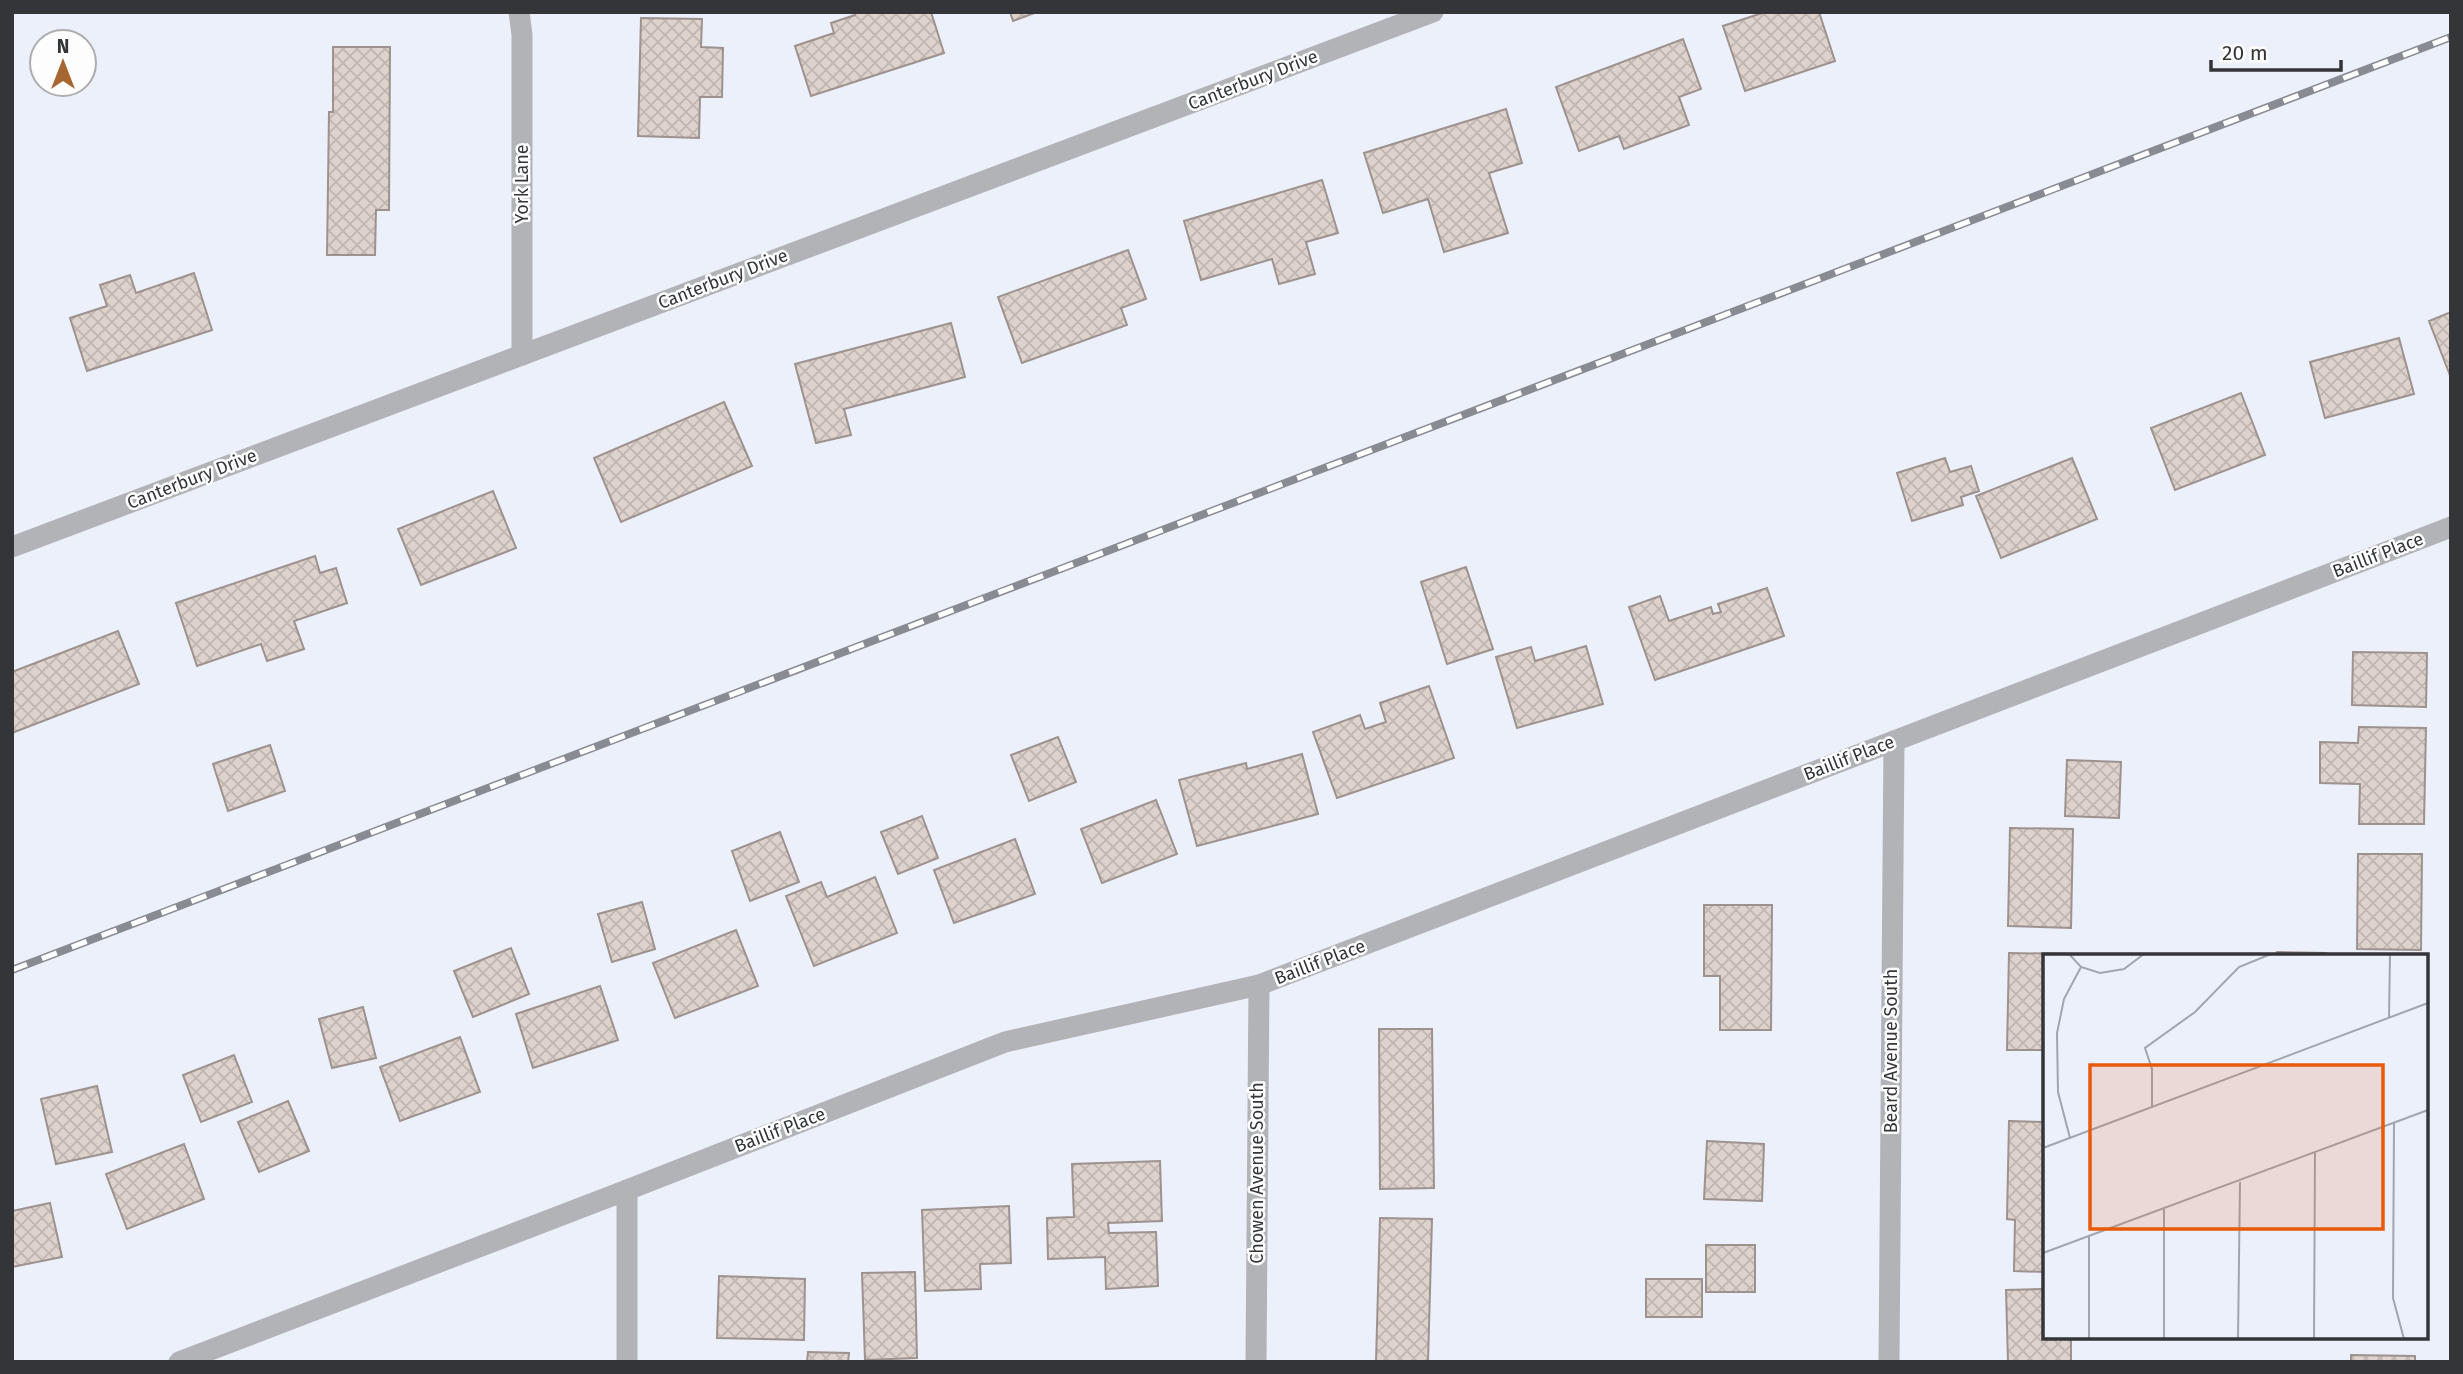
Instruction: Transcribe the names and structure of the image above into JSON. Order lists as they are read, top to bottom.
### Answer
{
  "streets": {
    "street": [
      "Canterbury Drive",
      "York Lane",
      "Baillif Place",
      "Beard Avenue South",
      "Chowen Avenue South"
    ]
  },
  "crossings": [
    ["Canterbury Drive", "York Lane"],
    ["Baillif Place", "Beard Avenue South"],
    ["Baillif Place", "Chowen Avenue South"]
  ],
  "scale_bar": "20 m",
  "north": "top"
}
